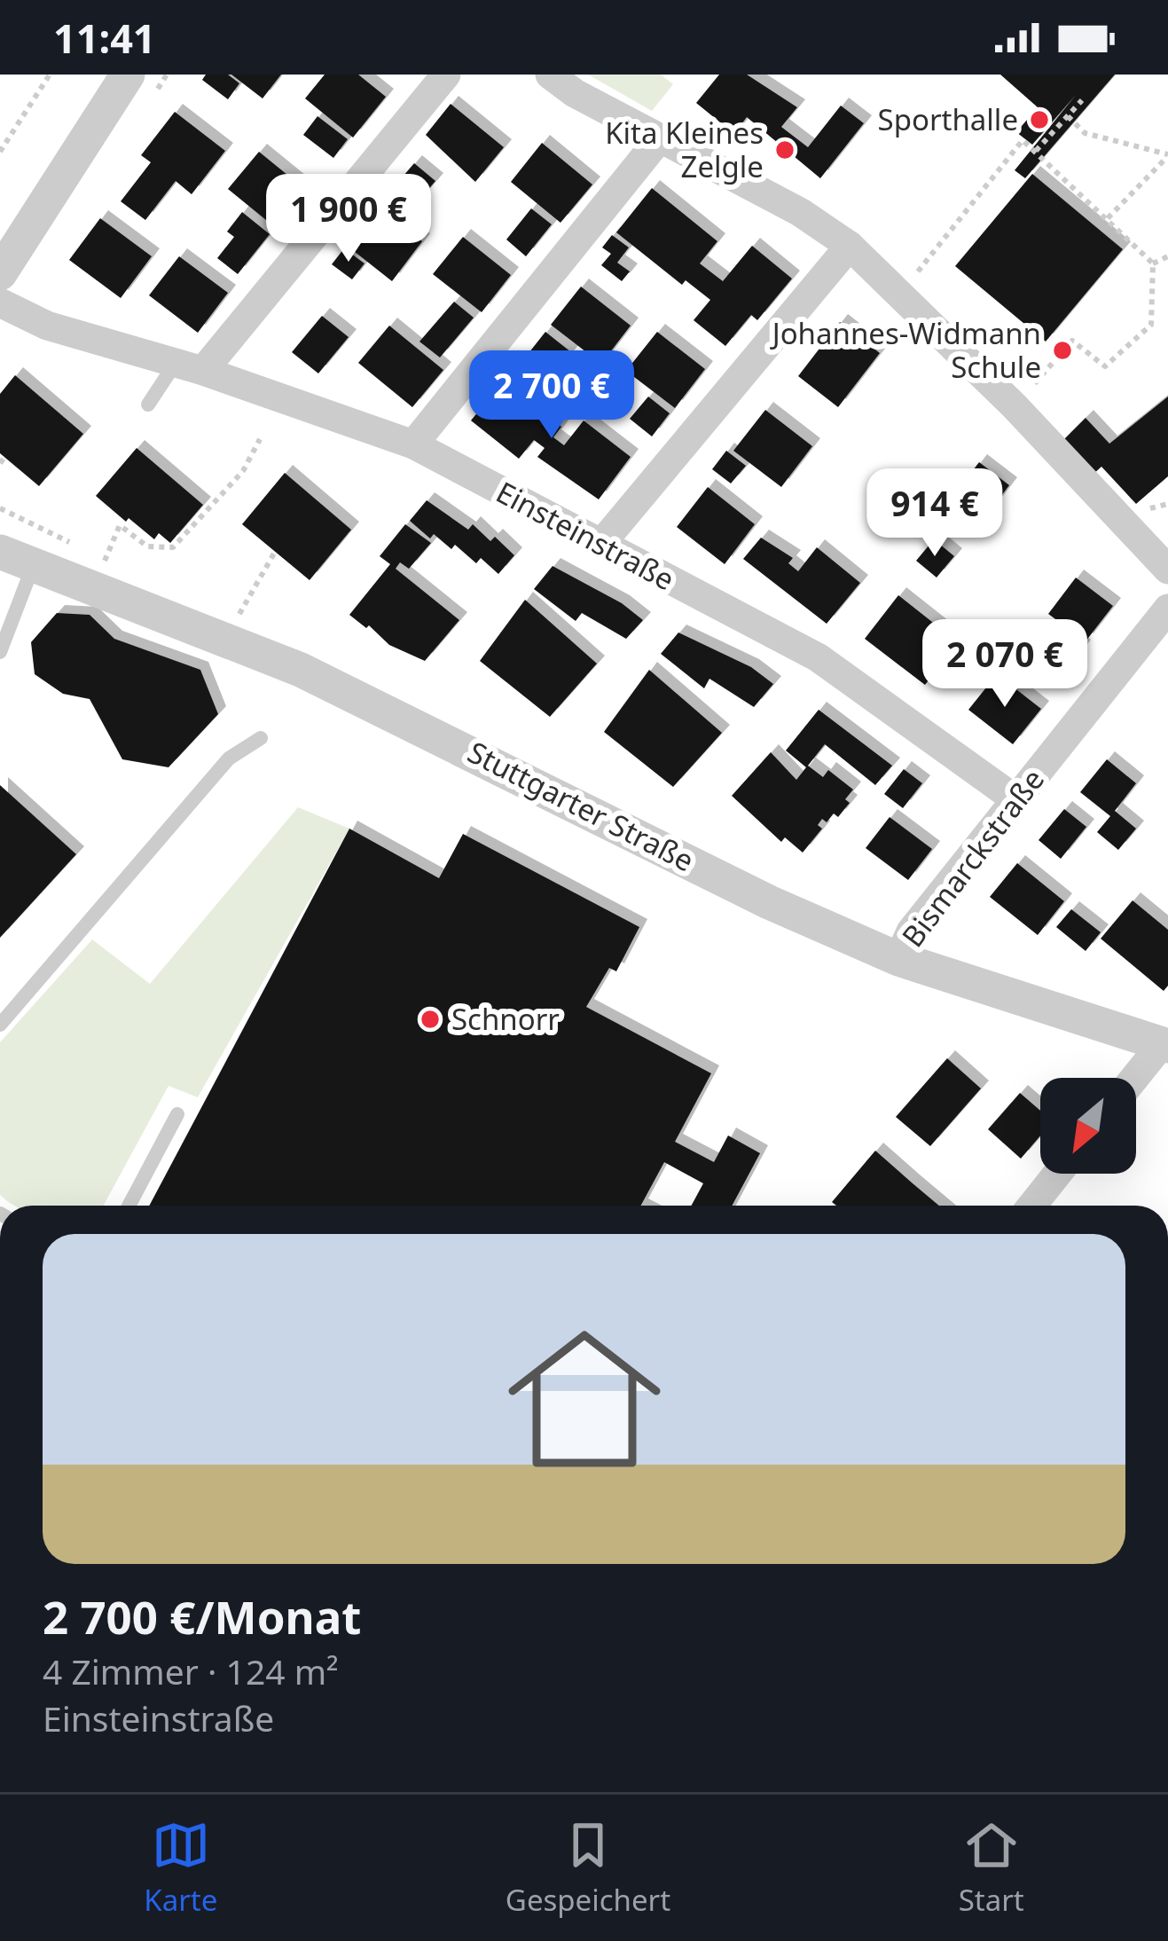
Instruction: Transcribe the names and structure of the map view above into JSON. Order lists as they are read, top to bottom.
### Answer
{
  "streets": {
    "street": ["Einsteinstraße", "Stuttgarter Straße", "Bismarckstraße"]
  },
  "crossings": [
    ["Einsteinstraße", "Bismarckstraße"],
    ["Stuttgarter Straße", "Bismarckstraße"]
  ],
  "places": [
    "Sporthalle",
    "Kita Kleines Zelgle",
    "Johannes-Widmann Schule",
    "Schnorr"
  ],
  "north": "bottom left",
  "page": {
    "status": "11:41",
    "price": [
      "1 900 €",
      "2 700 €",
      "914 €",
      "2 070 €"
    ],
    "list": [
      {
        "name": "2 700 €/Monat",
        "note": "4 Zimmer · 124 m² · Einsteinstraße"
      }
    ],
    "tabs": ["Karte", "Gespeichert", "Start"]
  }
}
